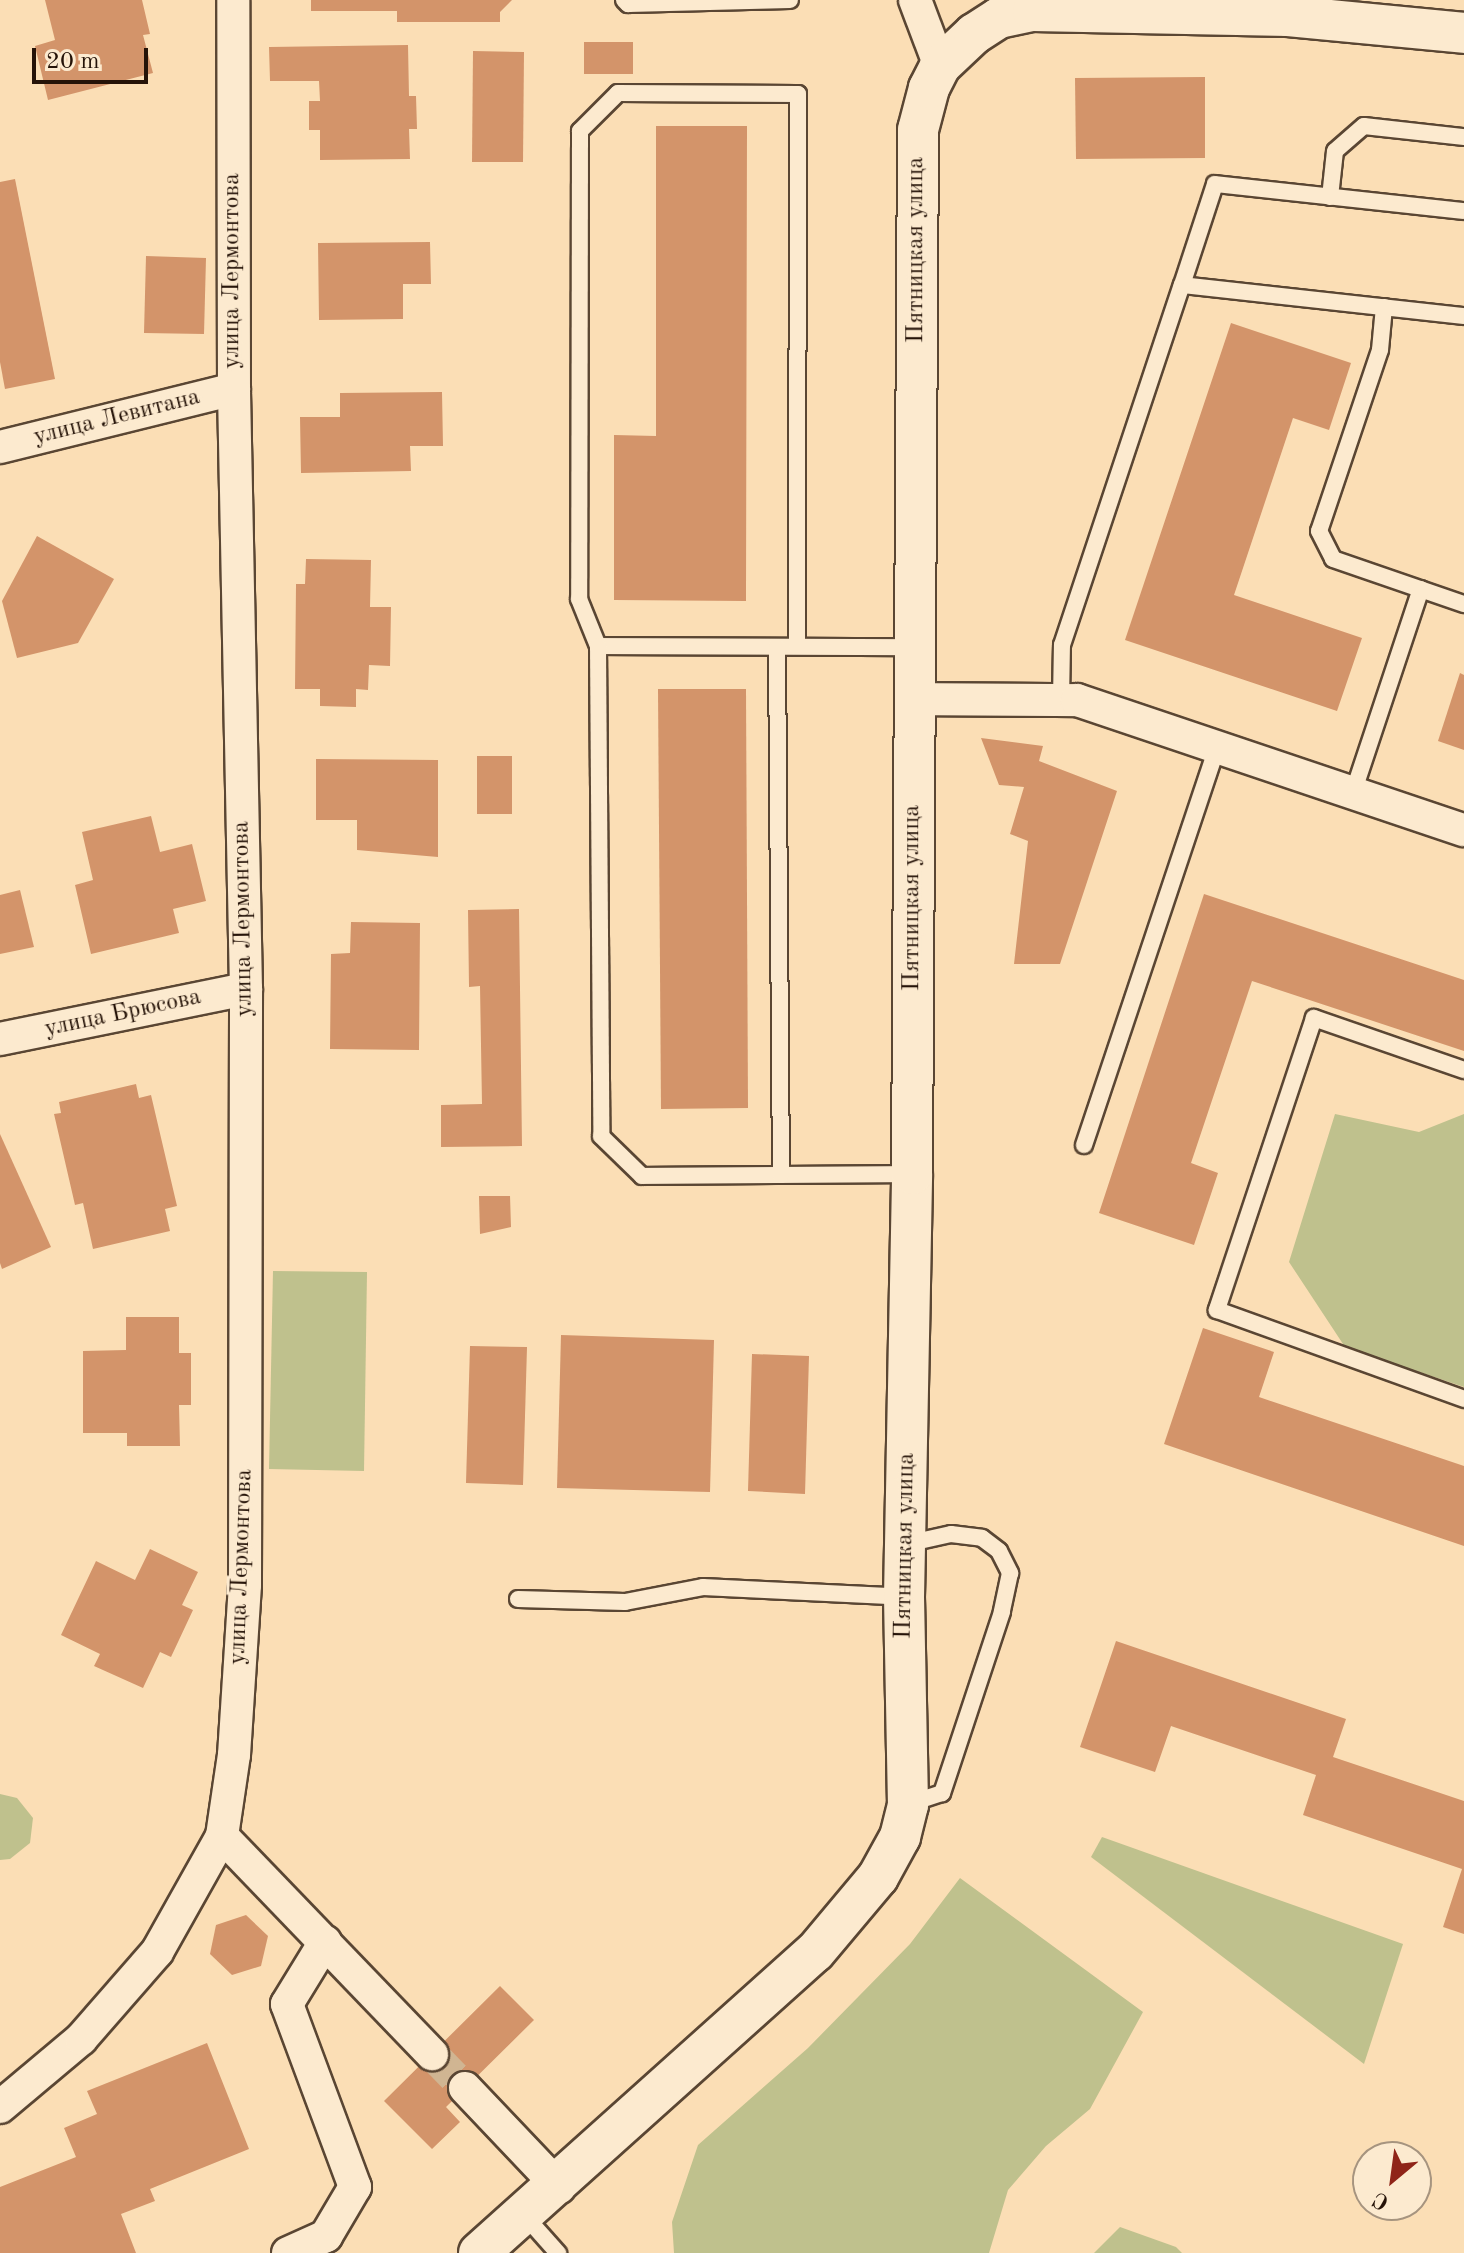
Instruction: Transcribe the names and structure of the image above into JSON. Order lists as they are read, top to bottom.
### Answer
{
  "streets": {
    "street": [
      "Пятницкая улица",
      "улица Лермонтова",
      "улица Левитана",
      "улица Брюсова"
    ]
  },
  "crossings": [
    ["улица Лермонтова", "улица Левитана"],
    ["улица Лермонтова", "улица Брюсова"]
  ],
  "scale_bar": "20 m",
  "north": "bottom left"
}
